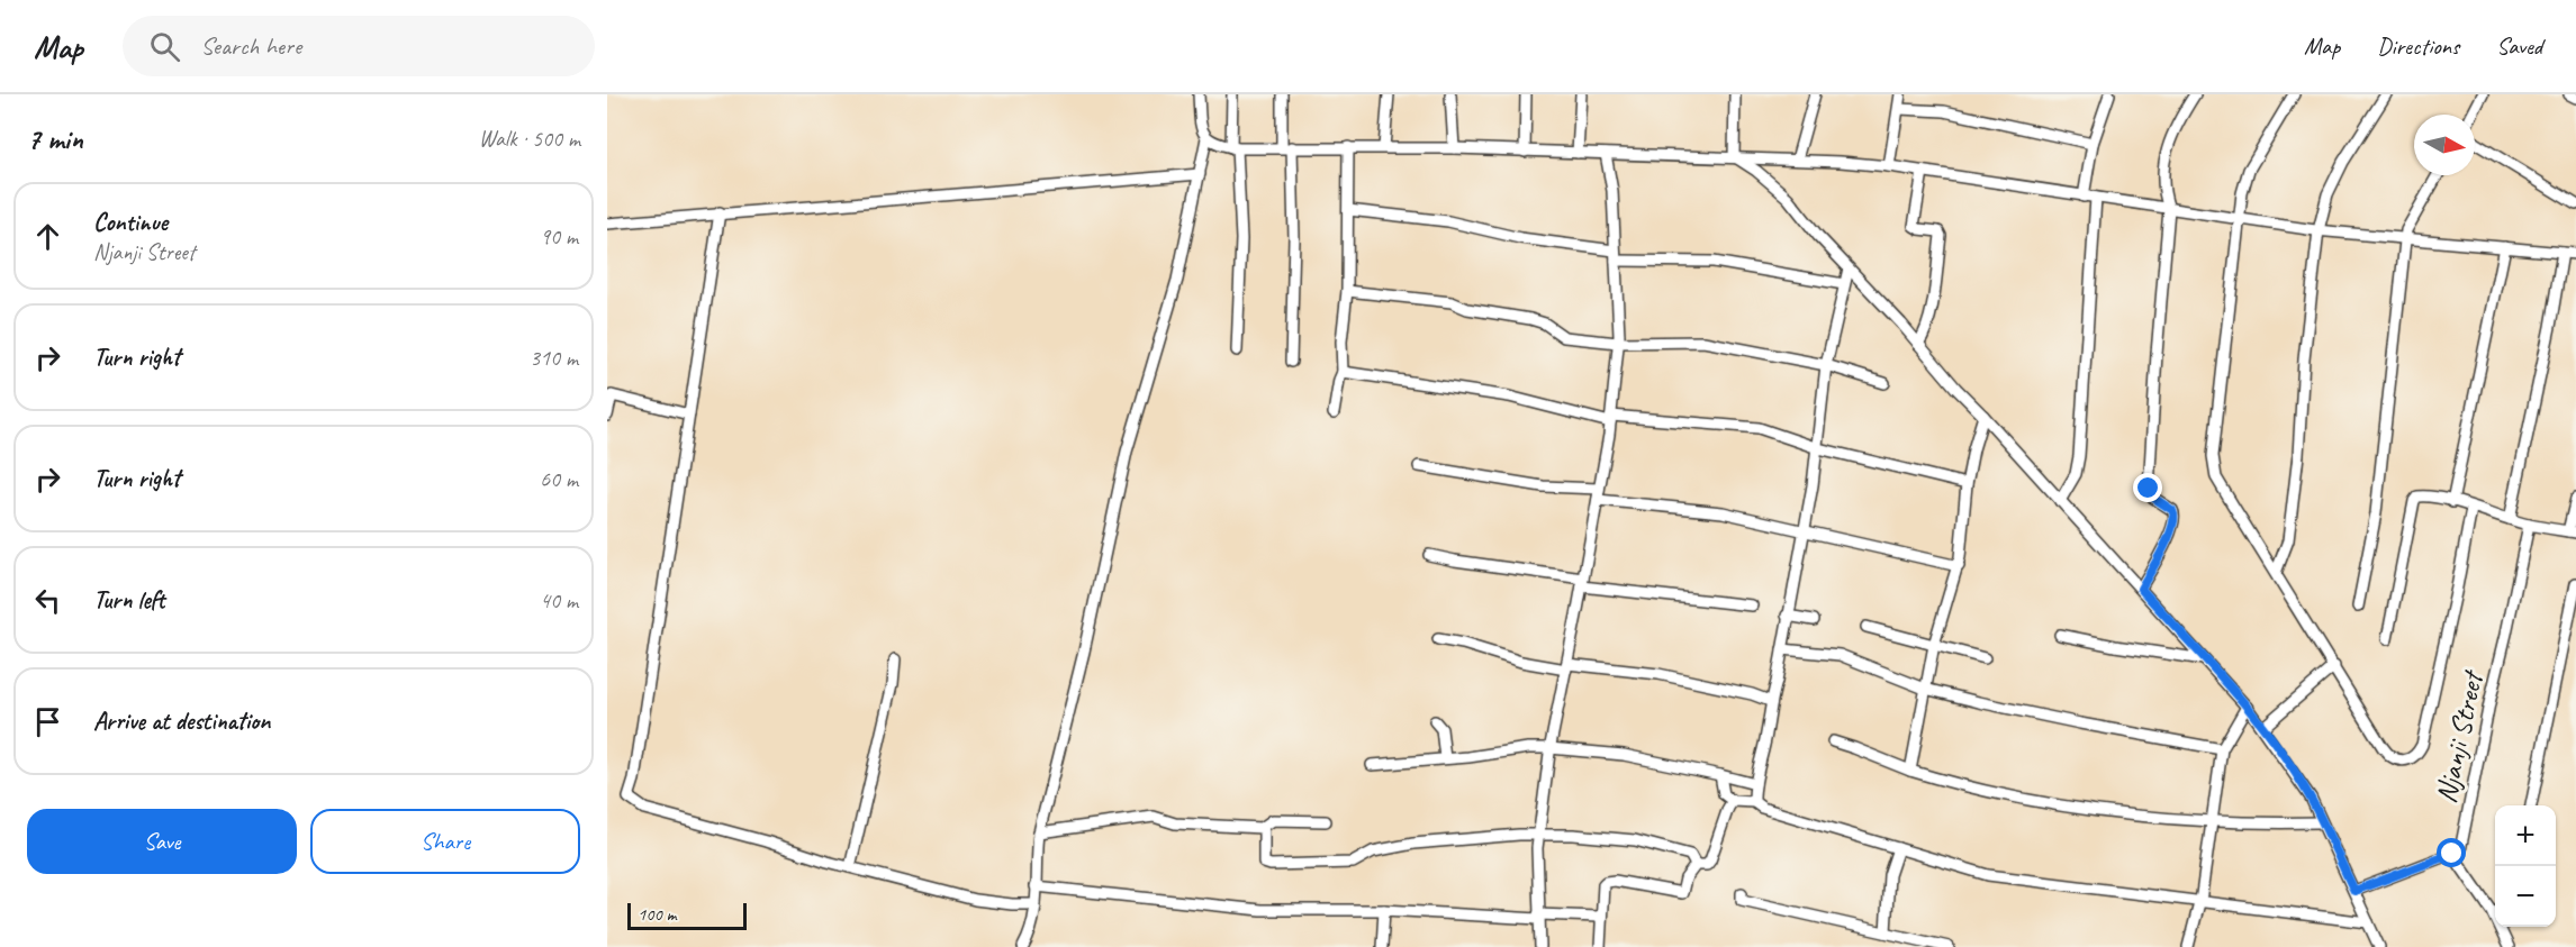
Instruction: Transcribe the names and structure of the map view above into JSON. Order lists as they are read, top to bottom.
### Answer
{
  "streets": {
    "street": ["Njanji Street"]
  },
  "scale_bar": "100 m",
  "north": "right",
  "page": {
    "header": "Map",
    "search": "Search here",
    "nav": ["Map", "Directions", "Saved"],
    "heading": ["7 min", "Walk · 500 m"],
    "list": [
      ["Continue", "Njanji Street", "90 m"],
      ["Turn right", "310 m"],
      ["Turn right", "60 m"],
      ["Turn left", "40 m"],
      "Arrive at destination"
    ],
    "buttons": ["Save", "Share"],
    "map_buttons": ["+", "−"],
    "scale": "100 m"
  }
}
